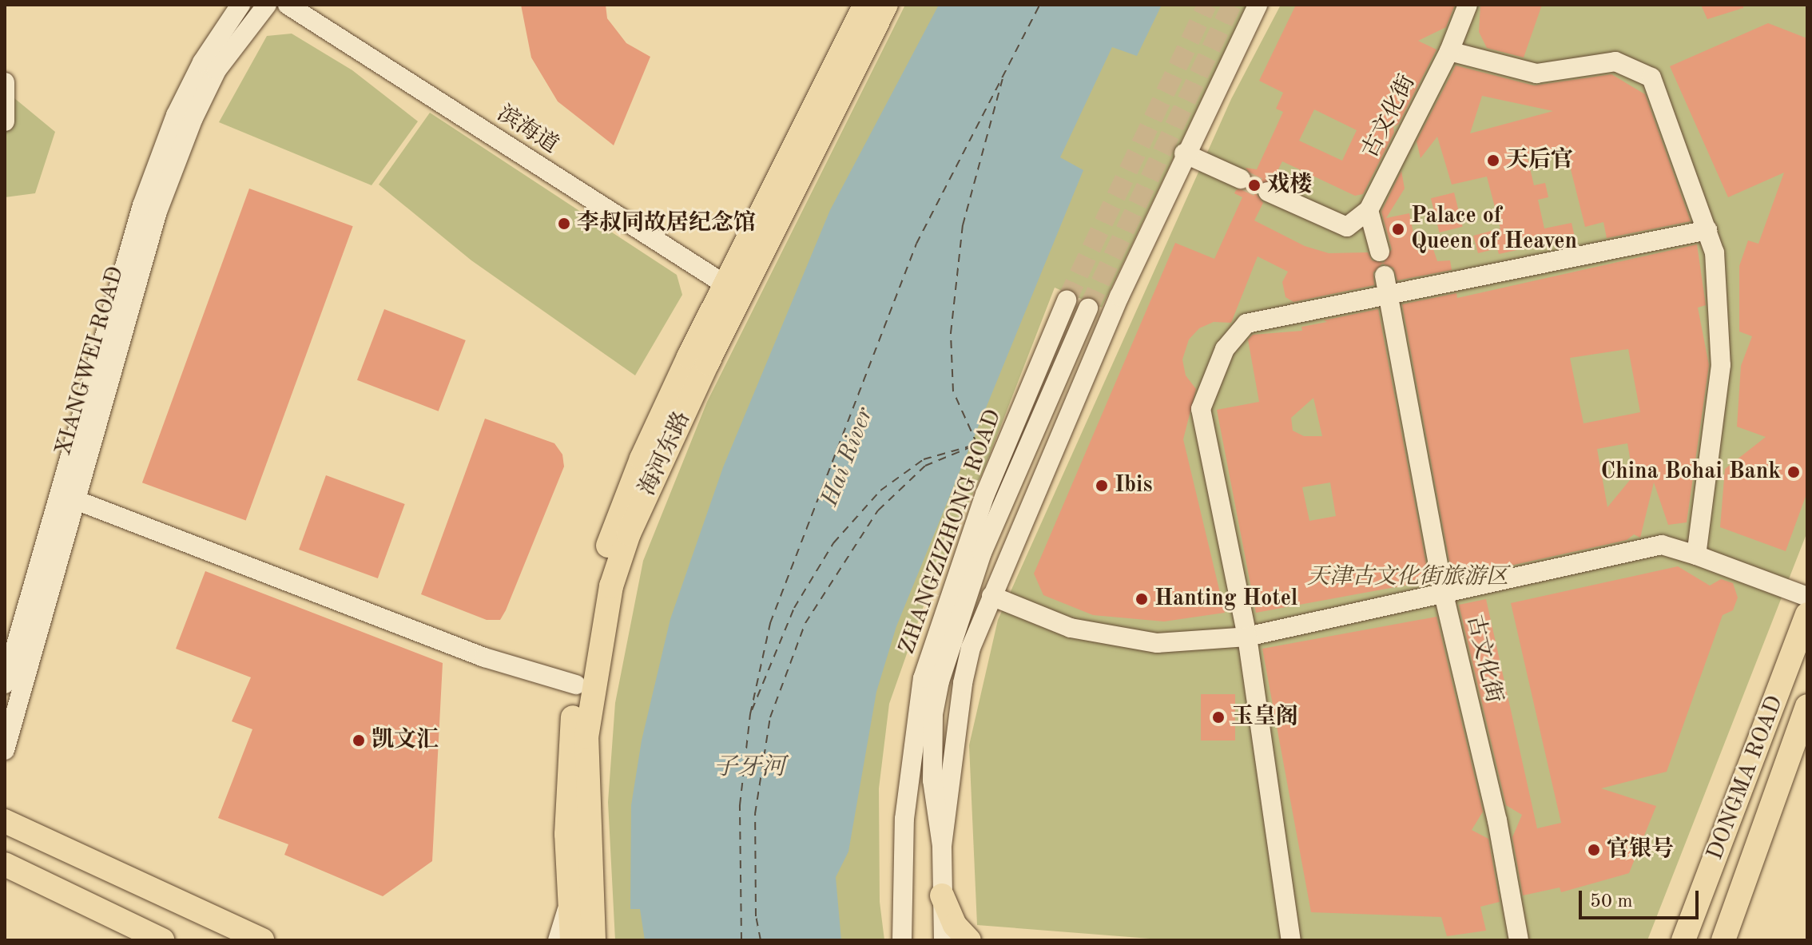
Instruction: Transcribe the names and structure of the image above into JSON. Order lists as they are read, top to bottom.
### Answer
{
  "streets": {
    "main road": ["海河东路", "DONGMA ROAD"],
    "street": [
      "古文化街",
      "滨海道",
      "XIANGWEI ROAD",
      "ZHANGZIZHONG ROAD"
    ]
  },
  "crossings": [
    ["滨海道", "海河东路"]
  ],
  "water": ["Hai River", "子牙河"],
  "parks": ["天津古文化街旅游区"],
  "places": [
    "天后官",
    "戏楼",
    "李叔同故居纪念馆",
    "Palace of Queen of Heaven",
    "China Bohai Bank",
    "Ibis",
    "Hanting Hotel",
    "玉皇阁",
    "凯文汇",
    "官银号"
  ],
  "scale_bar": "50 m"
}
